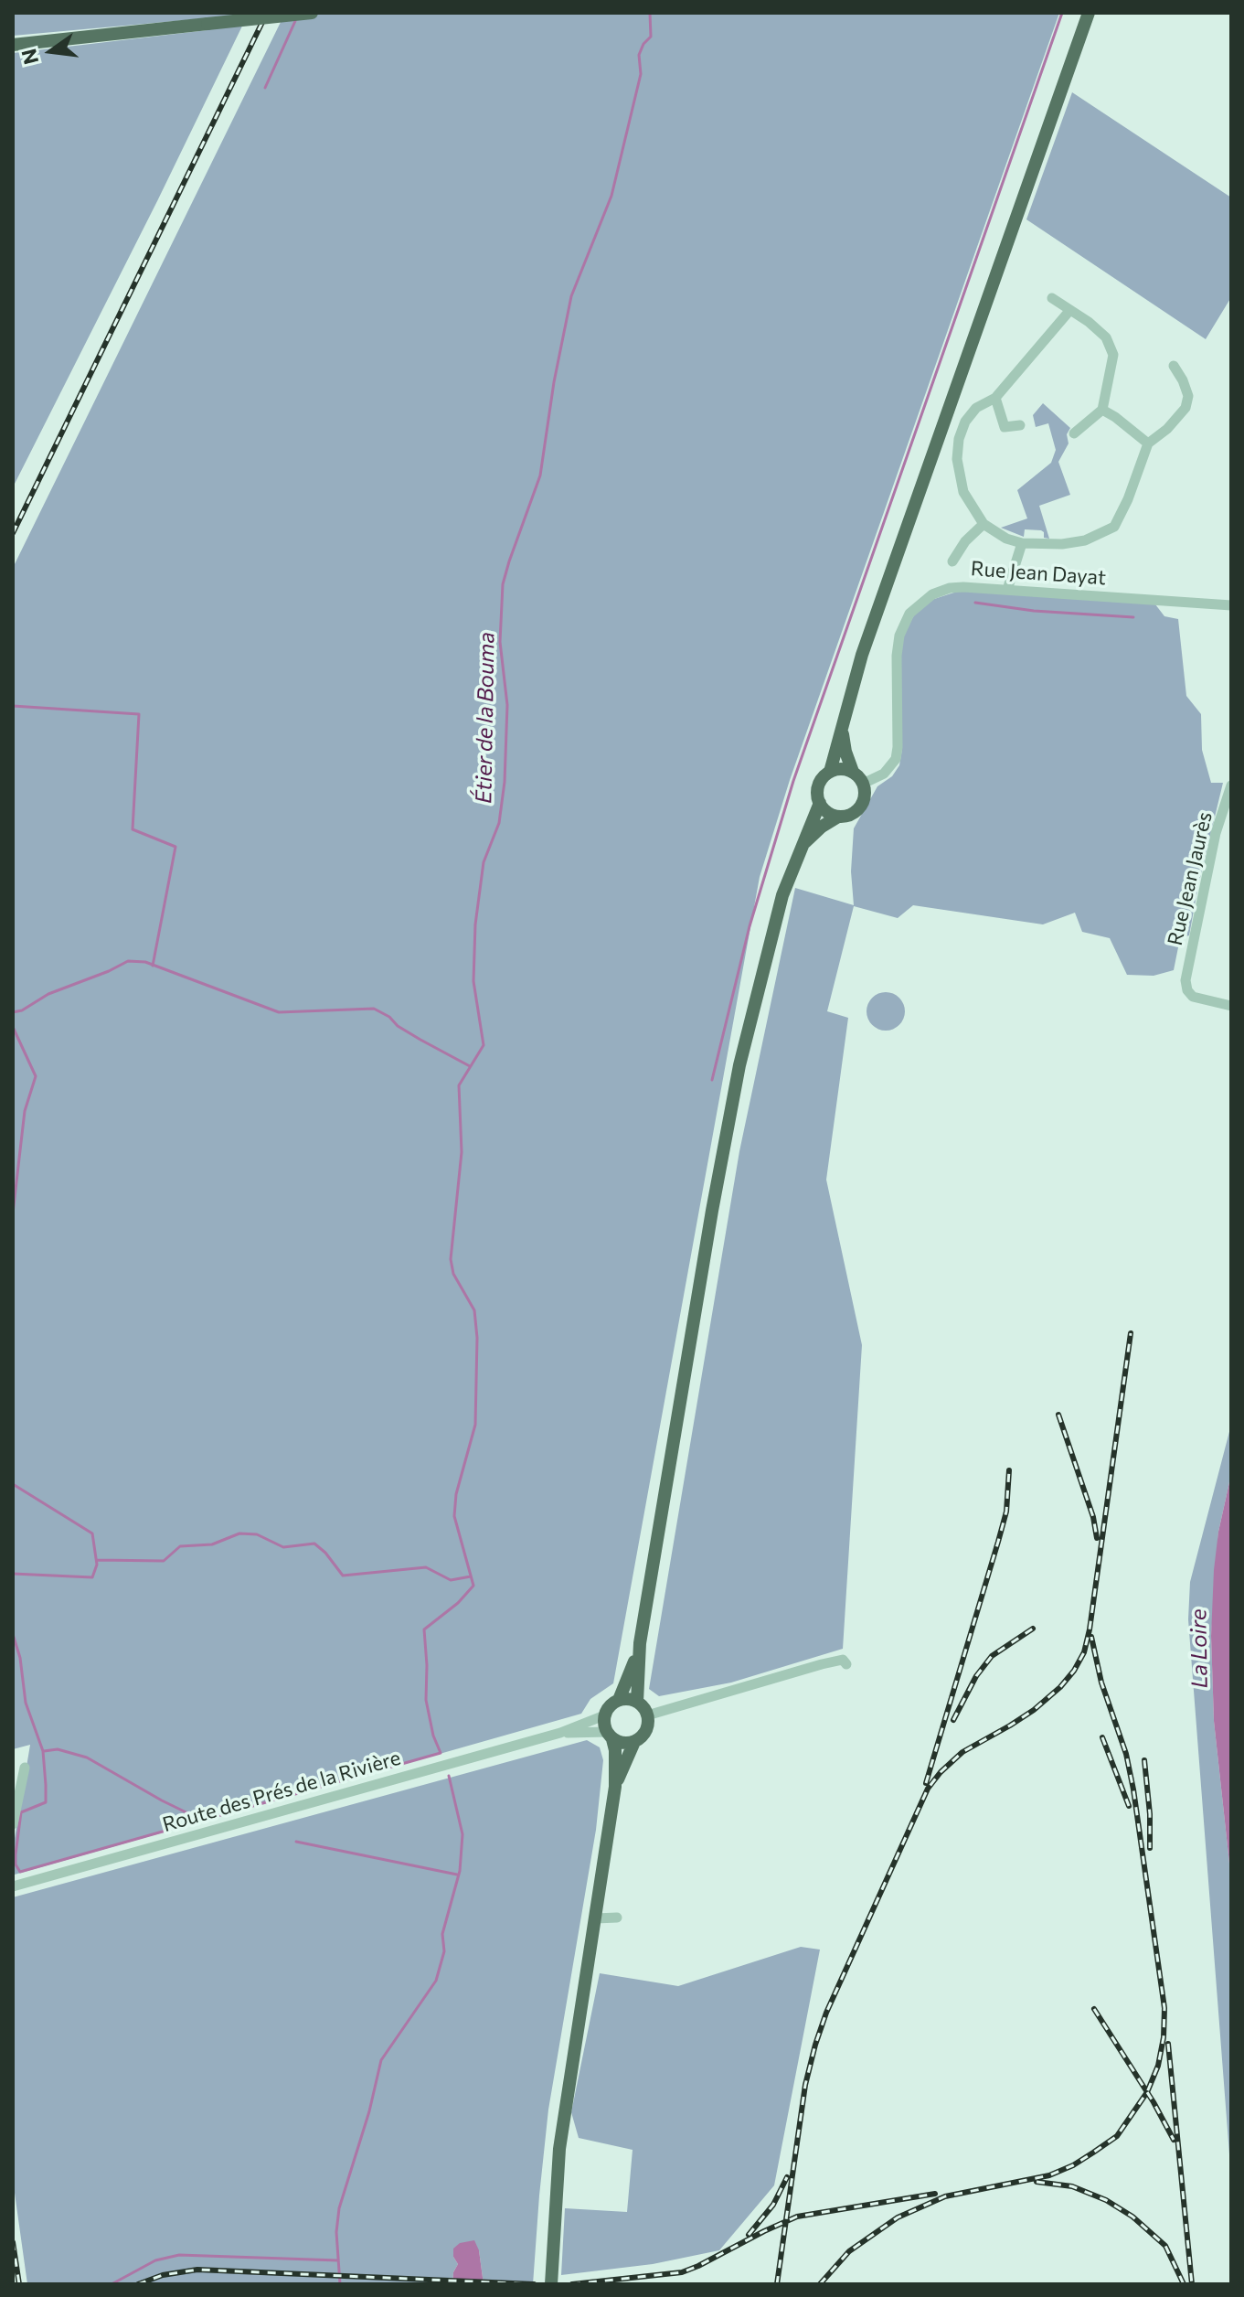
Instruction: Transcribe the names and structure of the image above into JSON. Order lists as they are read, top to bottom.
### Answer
{
  "streets": {
    "street": ["Rue Jean Dayat", "Rue Jean Jaurès", "Route des Prés de la Rivière"]
  },
  "water": ["Étier de la Bouma", "La Loire"],
  "north": "left"
}
